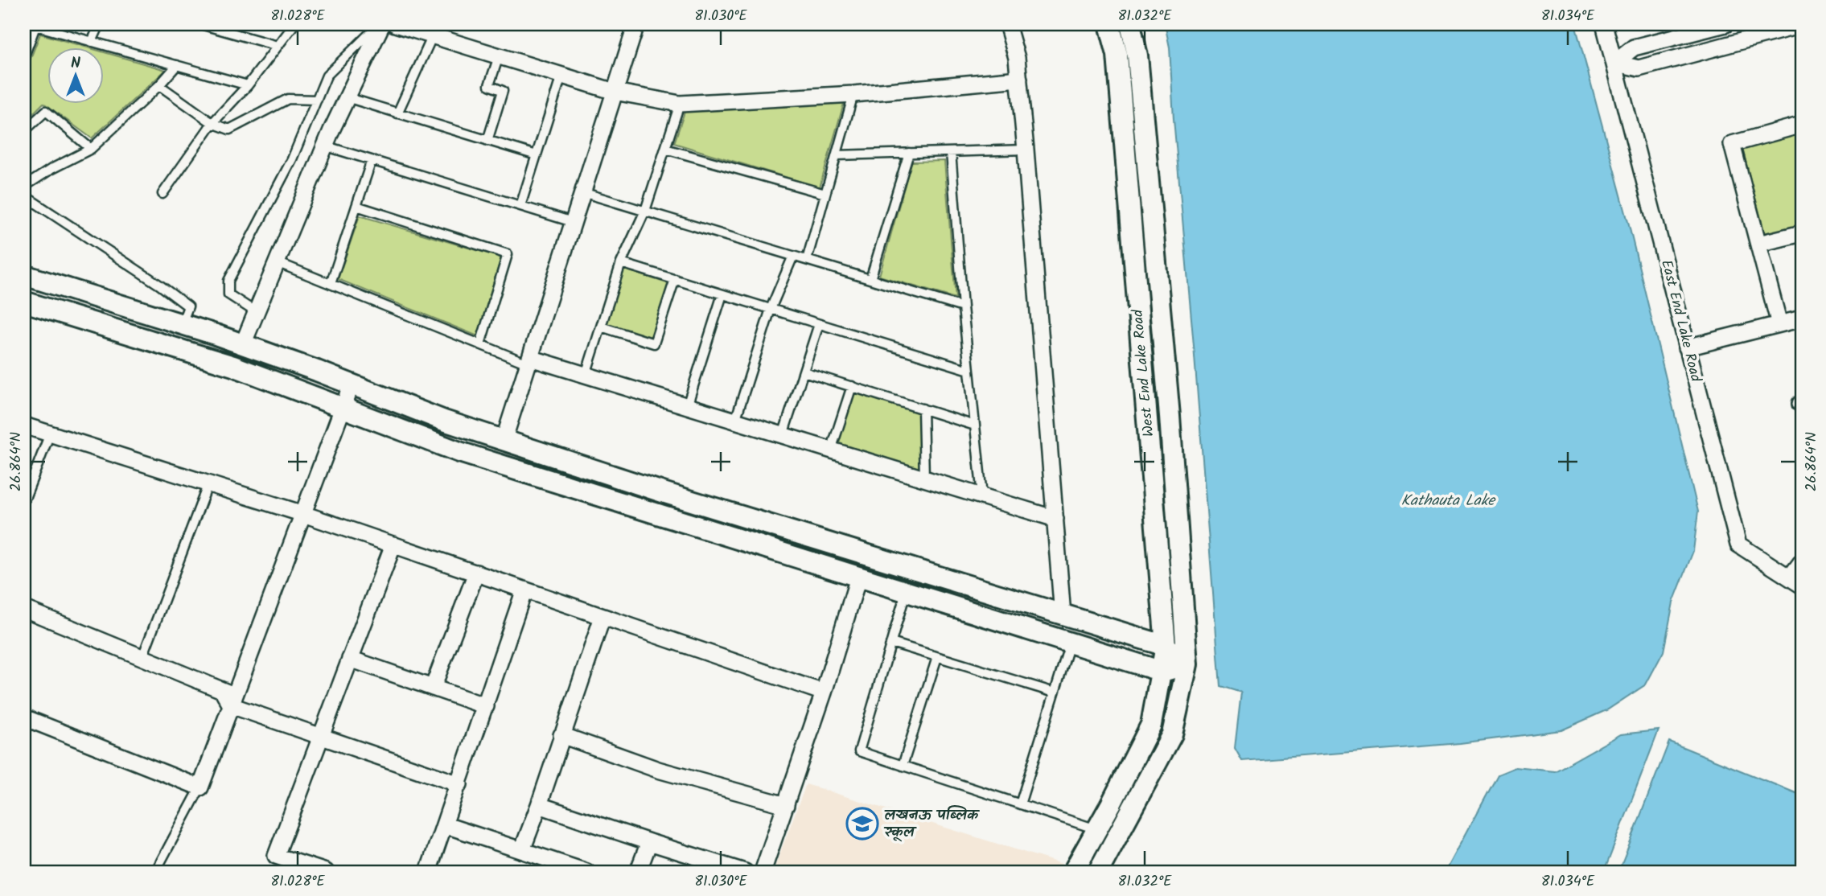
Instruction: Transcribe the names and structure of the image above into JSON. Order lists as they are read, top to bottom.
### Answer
{
  "streets": {
    "street": ["East End Lake Road", "West End Lake Road"]
  },
  "water": ["Kathauta Lake"],
  "places": {
    "school or university": ["लखनऊ पब्लिक स्कूल"]
  },
  "north": "top",
  "coordinates": [
    "81.028°E",
    "81.030°E",
    "81.032°E",
    "81.034°E",
    "26.864°N"
  ]
}
